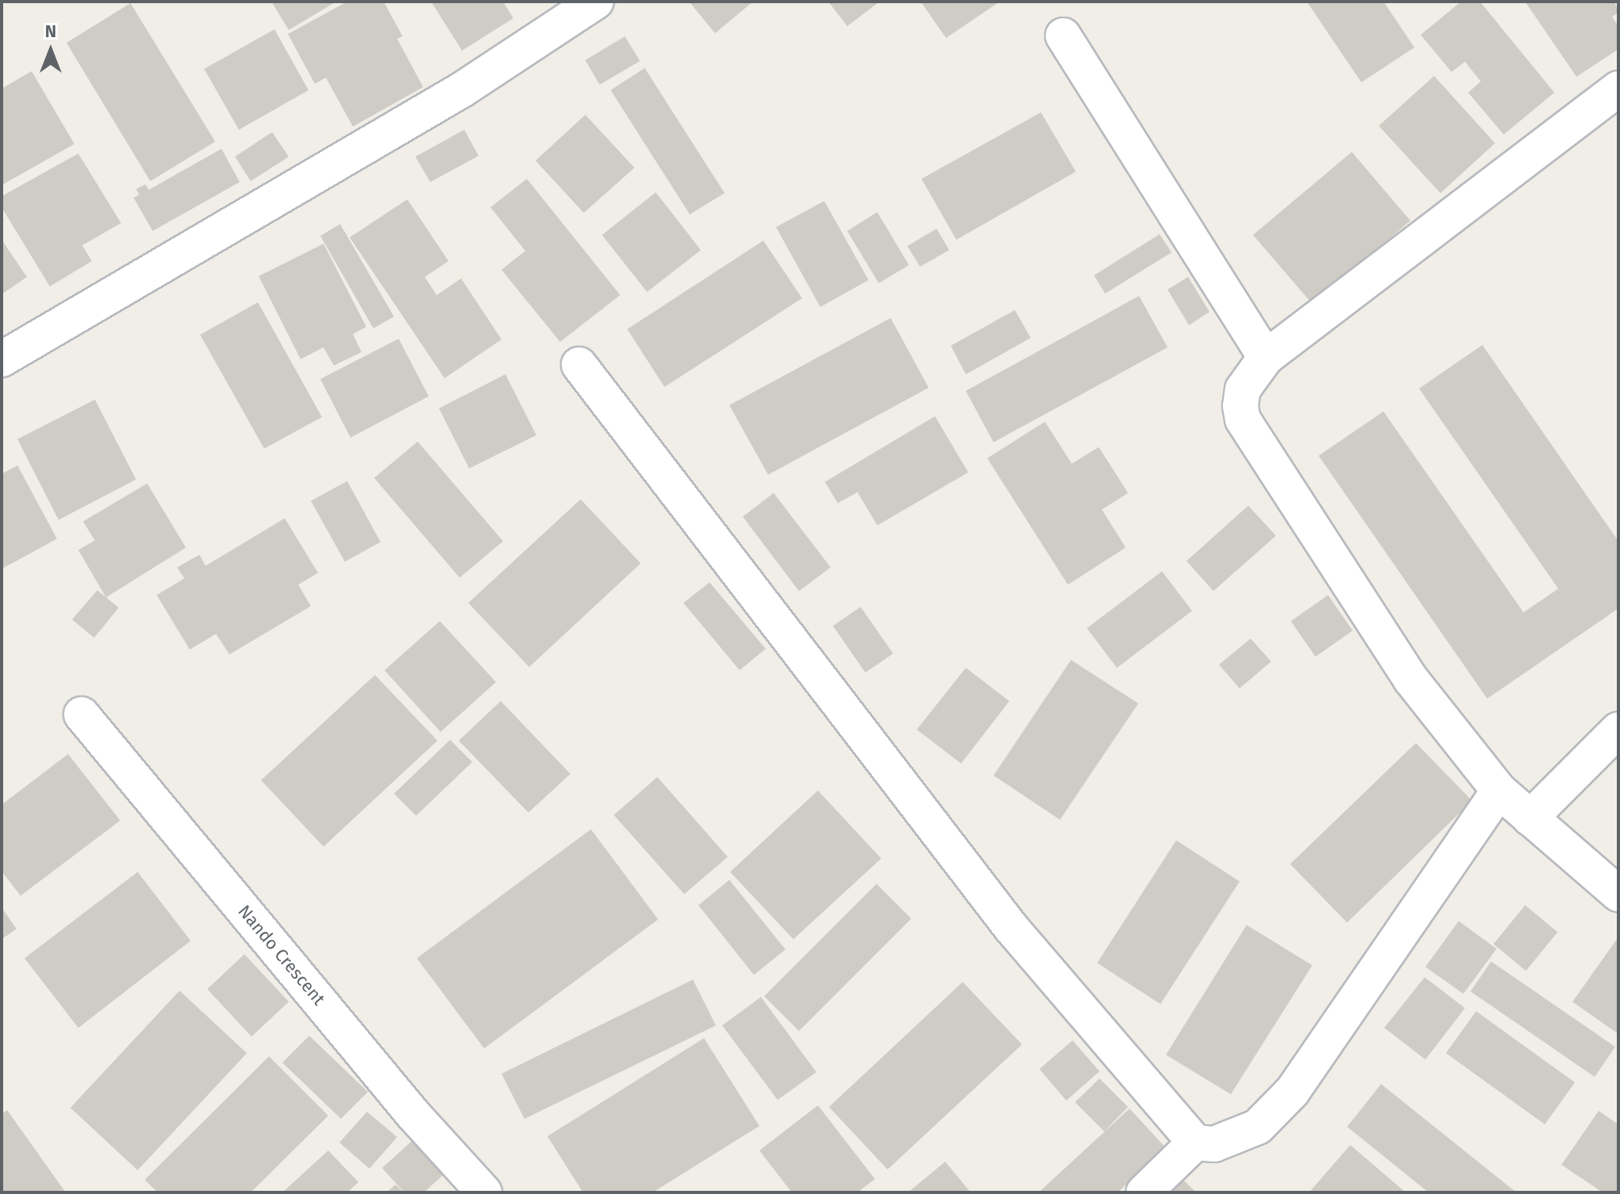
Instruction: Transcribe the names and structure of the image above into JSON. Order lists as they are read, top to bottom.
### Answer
{
  "streets": {
    "street": ["Nando Crescent"]
  },
  "north": "top"
}
